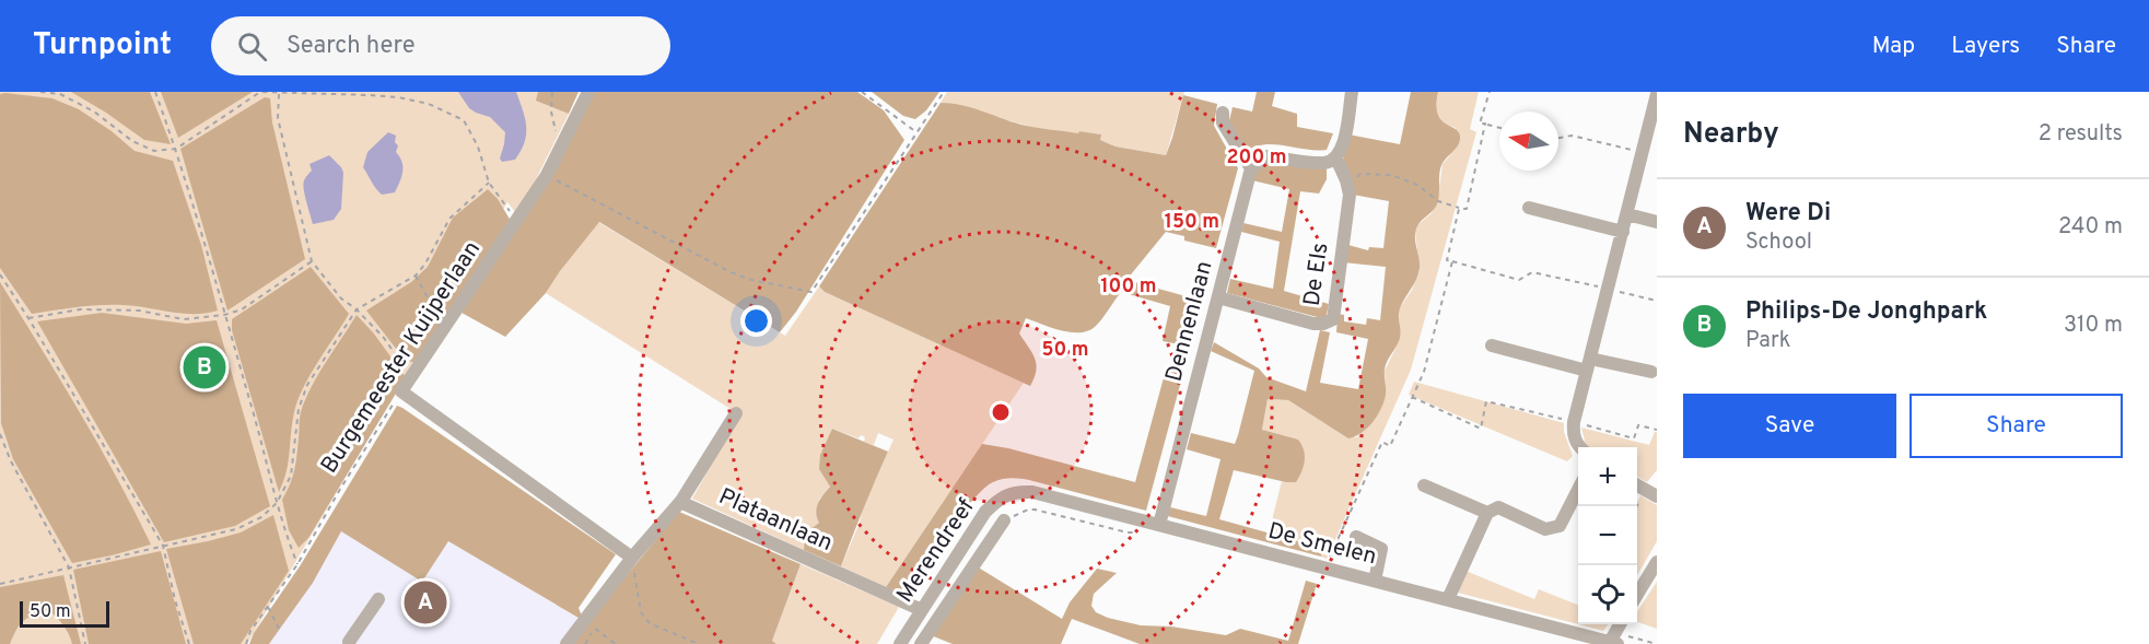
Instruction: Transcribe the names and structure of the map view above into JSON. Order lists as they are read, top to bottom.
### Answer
{
  "streets": {
    "street": [
      "De Els",
      "Dennenlaan",
      "Burgemeester Kuijperlaan",
      "Plataanlaan",
      "De Smelen",
      "Merendreef"
    ]
  },
  "crossings": [
    ["De Els", "Dennenlaan"],
    ["Dennenlaan", "De Smelen"],
    ["Plataanlaan", "Merendreef"],
    ["De Smelen", "Merendreef"]
  ],
  "scale_bar": "50 m",
  "north": "left",
  "page": {
    "header": "Turnpoint",
    "search": "Search here",
    "nav": ["Map", "Layers", "Share"],
    "heading": ["Nearby", "2 results"],
    "list": [
      {
        "mark": "A",
        "name": "Were Di",
        "note": "School",
        "value": "240 m"
      },
      {
        "mark": "B",
        "name": "Philips-De Jonghpark",
        "note": "Park",
        "value": "310 m"
      }
    ],
    "pins": ["B", "A"],
    "buttons": ["Save", "Share"],
    "map_buttons": ["+", "−"],
    "scale": "50 m"
  },
  "rings": [
    "200 m",
    "150 m",
    "100 m",
    "50 m"
  ]
}
